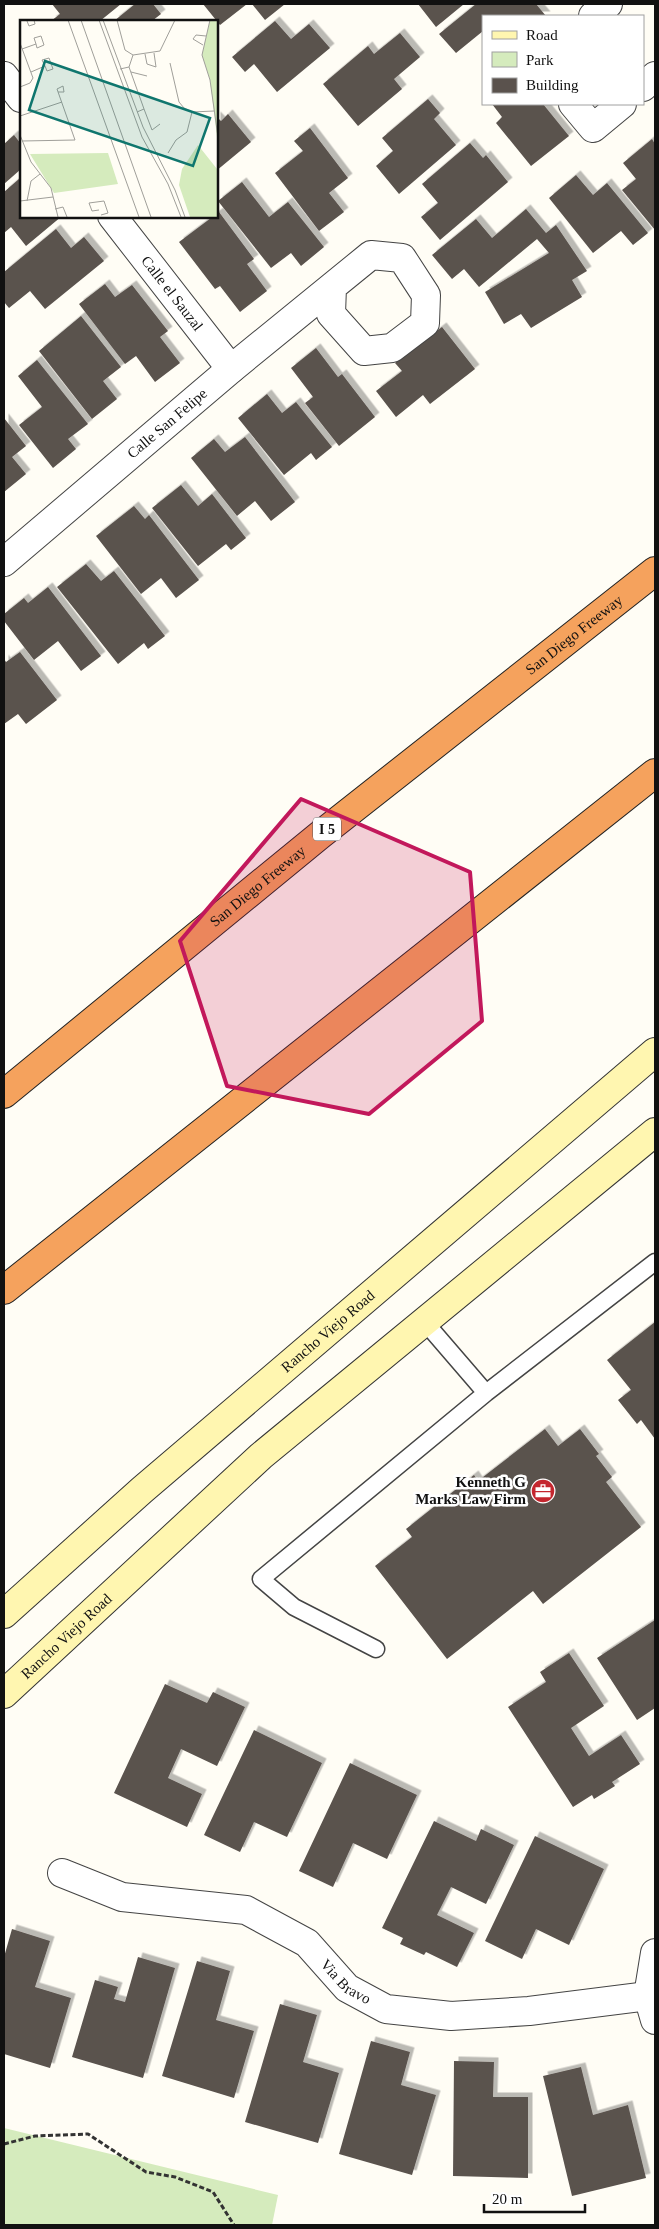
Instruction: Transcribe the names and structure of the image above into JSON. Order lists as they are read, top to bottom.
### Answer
{
  "streets": {
    "highway": ["San Diego Freeway", "I 5"],
    "main road": ["Rancho Viejo Road"],
    "street": ["Calle el Sauzal", "Calle San Felipe", "Via Bravo"]
  },
  "crossings": [
    ["Calle el Sauzal", "Calle San Felipe"]
  ],
  "places": {
    "office": ["Kenneth G Marks Law Firm"]
  },
  "legend": ["Road", "Park", "Building"],
  "scale_bar": "20 m"
}
